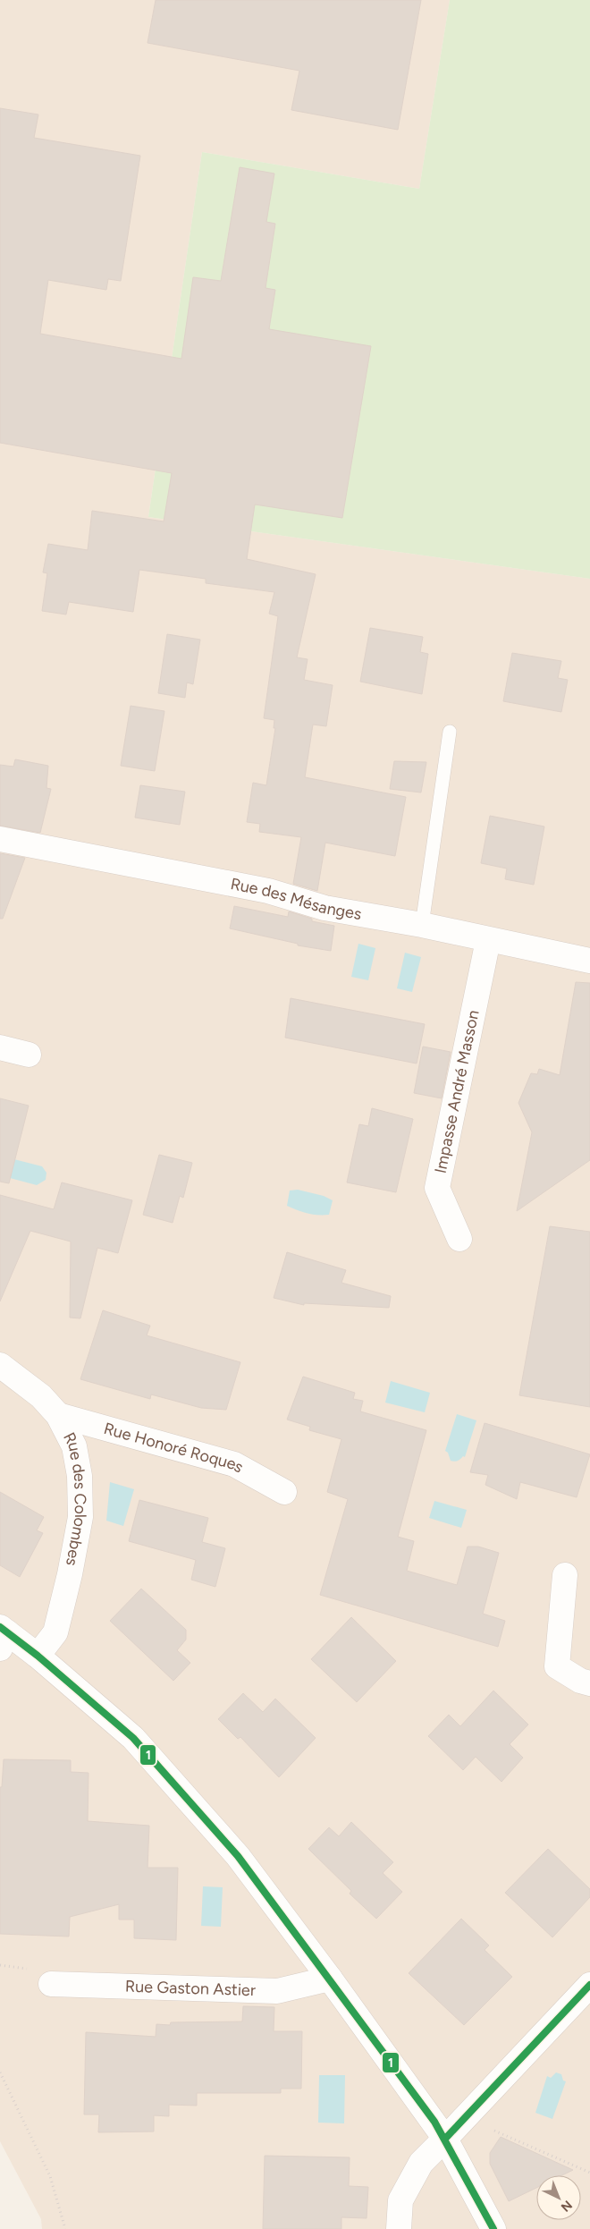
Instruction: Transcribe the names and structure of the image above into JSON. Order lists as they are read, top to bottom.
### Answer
{
  "streets": {
    "street": [
      "Rue des Mésanges",
      "Impasse André Masson",
      "Rue Honoré Roques",
      "Rue des Colombes",
      "Rue Gaston Astier"
    ]
  },
  "crossings": [
    ["Rue des Mésanges", "Impasse André Masson"],
    ["Rue Honoré Roques", "Rue des Colombes"]
  ],
  "lines": ["transit line 1"],
  "north": "bottom right"
}
